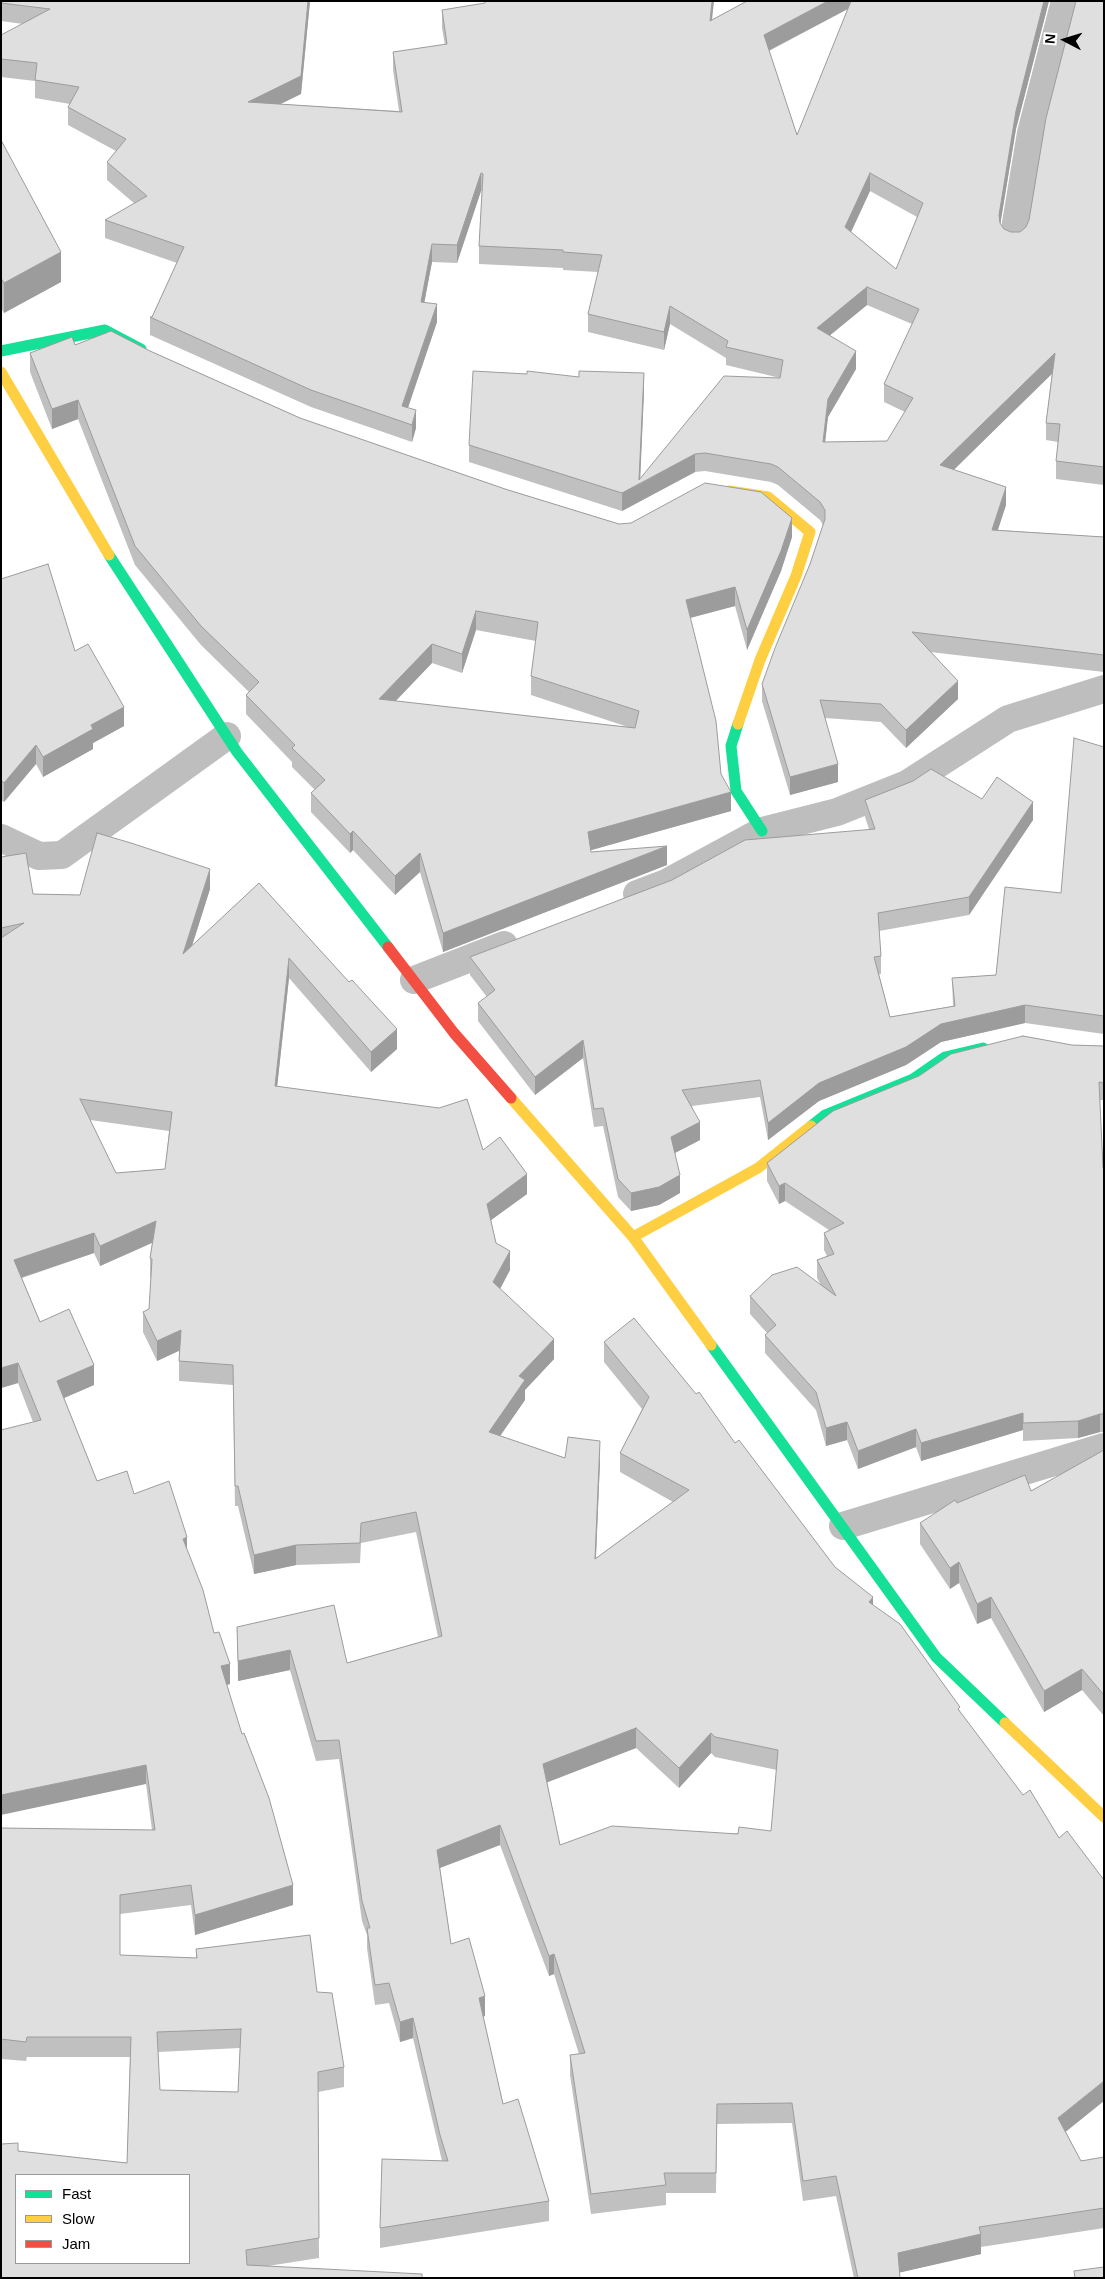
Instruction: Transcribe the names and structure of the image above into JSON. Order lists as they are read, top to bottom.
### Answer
{
  "legend": ["Fast", "Slow", "Jam"],
  "north": "left"
}
